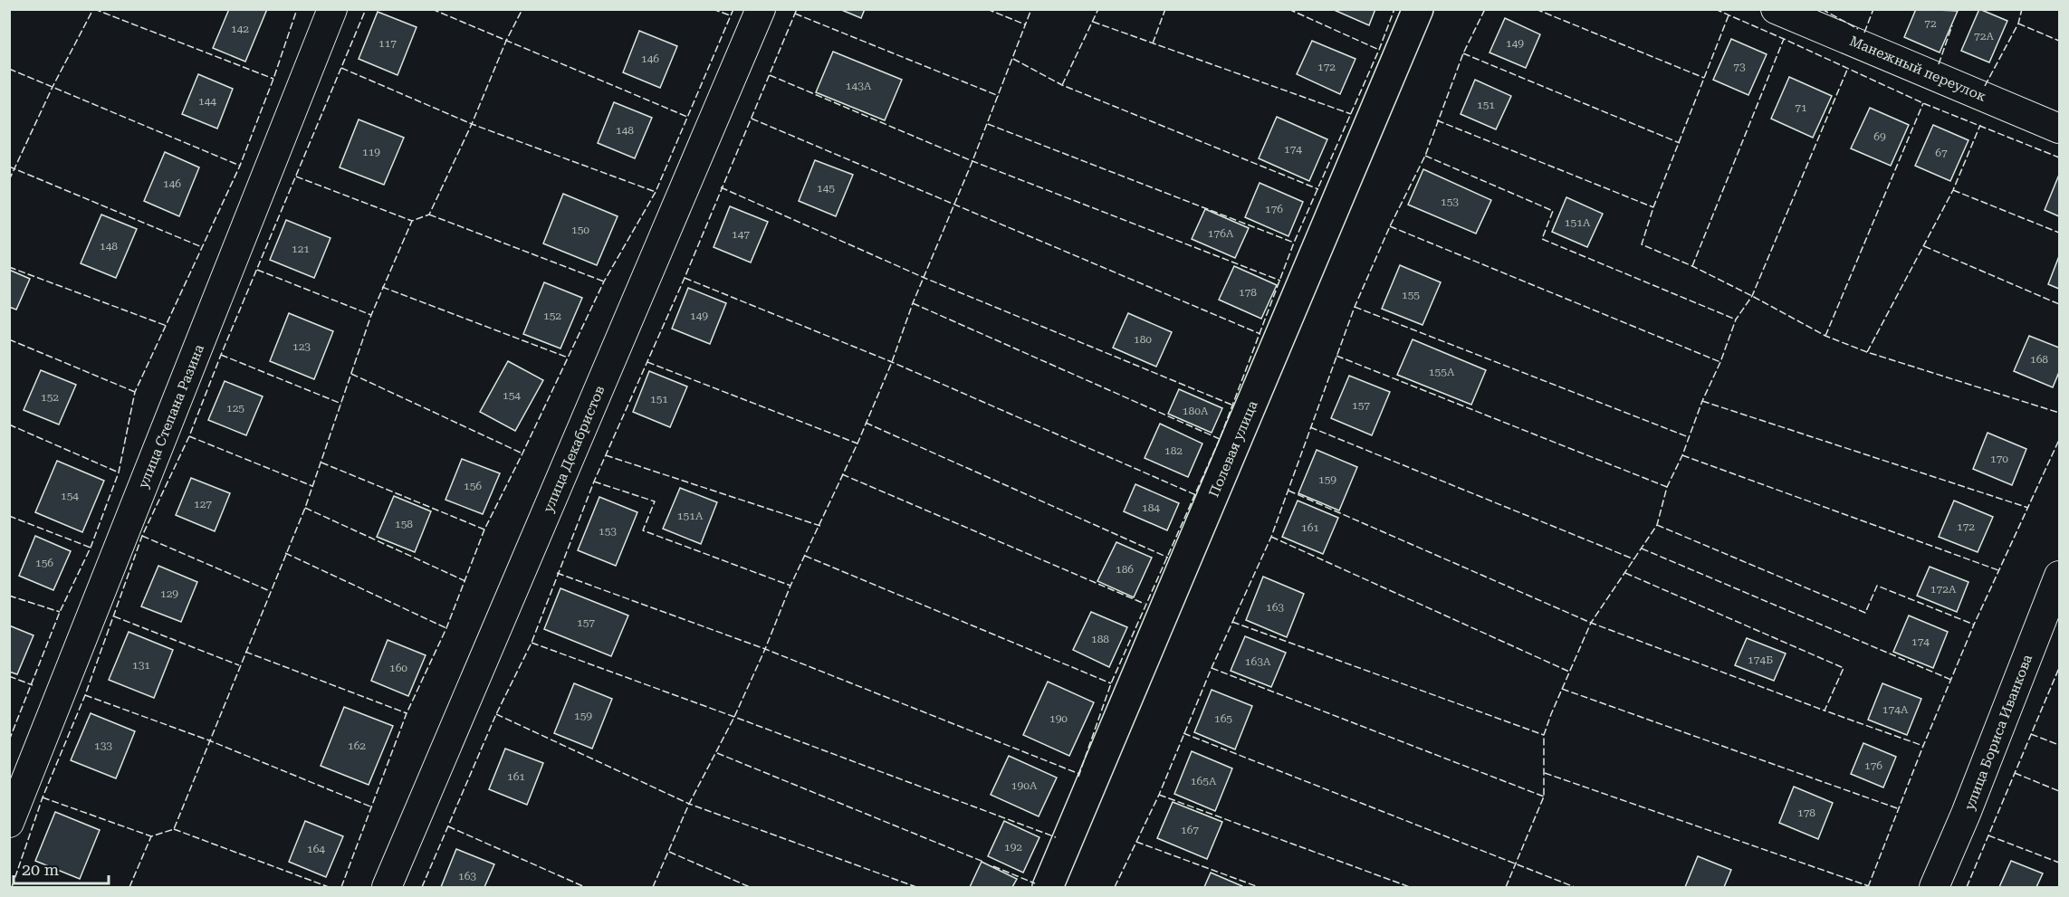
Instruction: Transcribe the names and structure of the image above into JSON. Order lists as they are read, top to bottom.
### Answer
{
  "streets": {
    "street": [
      "Манежный переулок",
      "улица Степана Разина",
      "улица Декабристов",
      "Полевая улица",
      "улица Бориса Иванкова"
    ]
  },
  "house_numbers": [
    "72",
    "142",
    "72А",
    "117",
    "149",
    "146",
    "172",
    "73",
    "143А",
    "144",
    "151",
    "71",
    "148",
    "69",
    "174",
    "119",
    "67",
    "146",
    "145",
    "153",
    "176",
    "151А",
    "150",
    "176А",
    "147",
    "148",
    "121",
    "178",
    "155",
    "152",
    "149",
    "180",
    "123",
    "168",
    "155А",
    "154",
    "152",
    "151",
    "157",
    "125",
    "180А",
    "182",
    "170",
    "159",
    "156",
    "154",
    "127",
    "184",
    "151А",
    "158",
    "172",
    "161",
    "153",
    "156",
    "186",
    "172А",
    "129",
    "163",
    "157",
    "188",
    "174",
    "174Б",
    "163А",
    "131",
    "160",
    "174А",
    "159",
    "190",
    "165",
    "133",
    "162",
    "176",
    "161",
    "165А",
    "190А",
    "178",
    "167",
    "192",
    "164",
    "163"
  ],
  "scale_bar": "20 m"
}
